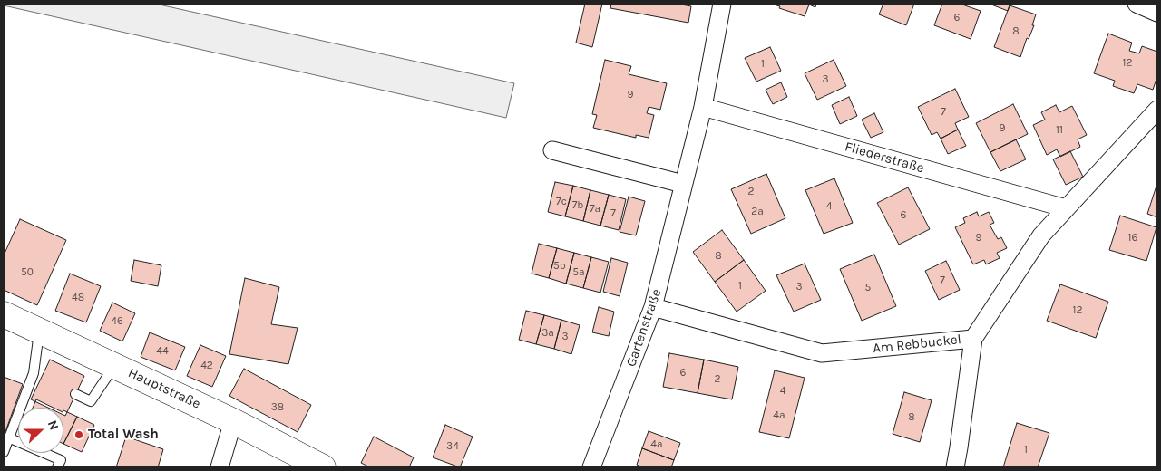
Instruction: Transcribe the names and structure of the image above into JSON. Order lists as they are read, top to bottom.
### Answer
{
  "streets": {
    "street": [
      "Fliederstraße",
      "Gartenstraße",
      "Am Rebbuckel",
      "Hauptstraße"
    ]
  },
  "crossings": [
    ["Fliederstraße", "Gartenstraße"],
    ["Fliederstraße", "Am Rebbuckel"],
    ["Gartenstraße", "Am Rebbuckel"]
  ],
  "places": ["Total Wash"],
  "house_numbers": [
    "6",
    "8",
    "12",
    "1",
    "3",
    "9",
    "7",
    "9",
    "11",
    "2",
    "7c",
    "7b",
    "4",
    "7a",
    "2a",
    "7",
    "6",
    "9",
    "16",
    "8",
    "5b",
    "50",
    "5a",
    "7",
    "1",
    "3",
    "5",
    "48",
    "12",
    "46",
    "3a",
    "3",
    "44",
    "42",
    "6",
    "2",
    "4",
    "38",
    "4a",
    "8",
    "4a",
    "34",
    "1"
  ],
  "north": "right"
}
